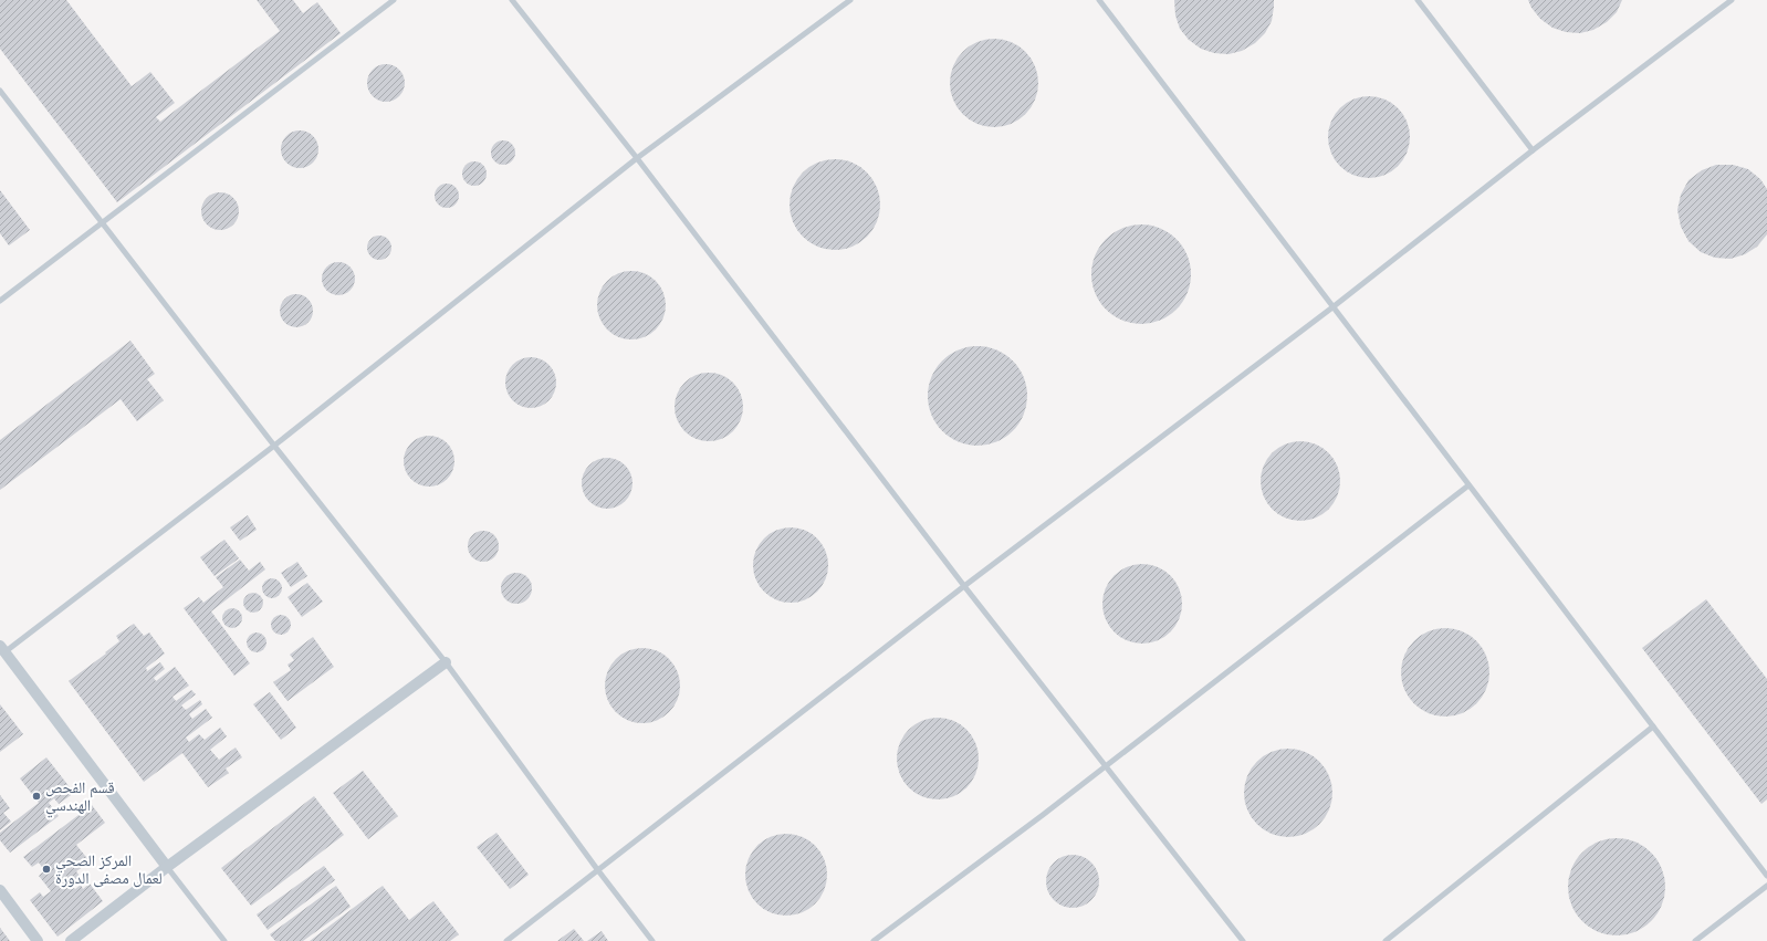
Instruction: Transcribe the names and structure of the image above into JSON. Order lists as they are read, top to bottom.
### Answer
{
  "places": ["قسم الفحص الهندسي", "المركز الصحي لعمال مصفى الدورة"]
}
